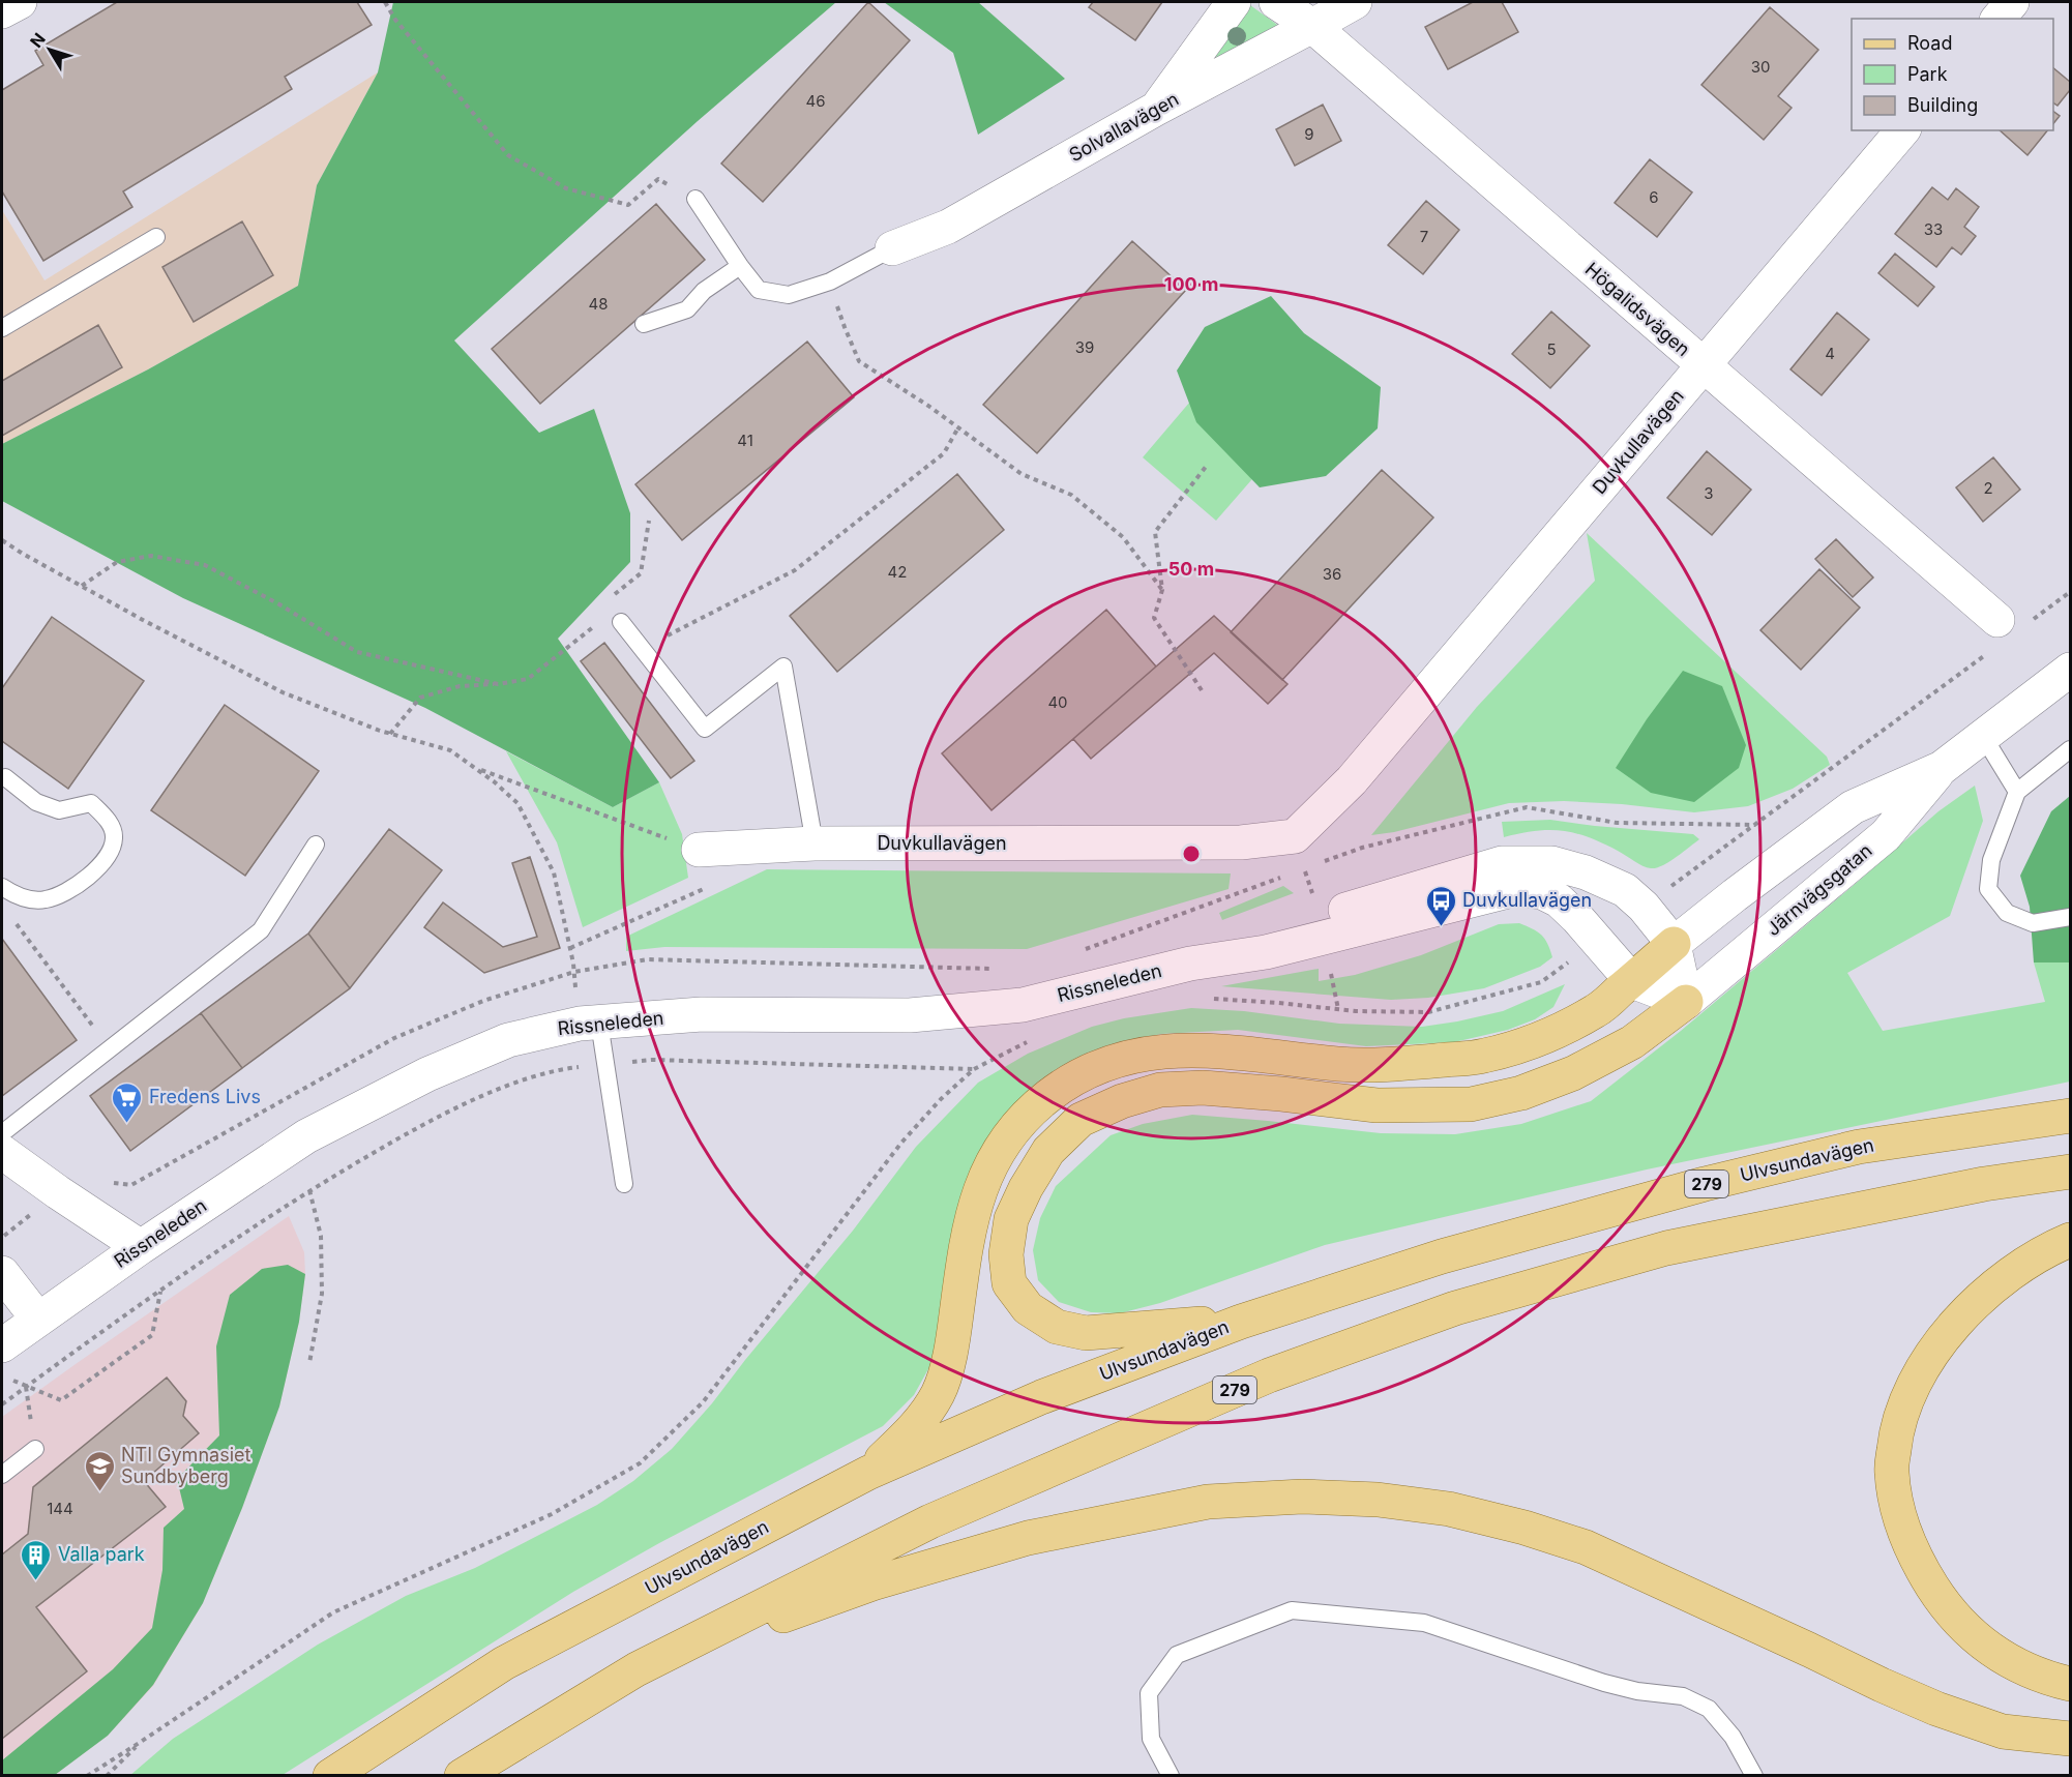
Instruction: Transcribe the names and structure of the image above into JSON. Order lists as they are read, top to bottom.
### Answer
{
  "streets": {
    "main road": ["Ulvsundavägen", "279"],
    "street": [
      "Solvallavägen",
      "Högalidsvägen",
      "Duvkullavägen",
      "Järnvägsgatan",
      "Rissneleden"
    ]
  },
  "crossings": [
    ["Solvallavägen", "Högalidsvägen"],
    ["Högalidsvägen", "Duvkullavägen"],
    ["Järnvägsgatan", "Rissneleden"]
  ],
  "places": {
    "bus stop": ["Duvkullavägen"],
    "supermarket": ["Fredens Livs"],
    "school or university": ["NTI Gymnasiet Sundbyberg"],
    "building": ["Valla park"]
  },
  "house_numbers": [
    "30",
    "46",
    "9",
    "6",
    "33",
    "7",
    "48",
    "39",
    "5",
    "4",
    "41",
    "2",
    "3",
    "42",
    "36",
    "40",
    "144"
  ],
  "legend": ["Road", "Park", "Building"],
  "north": "top left",
  "rings": ["100 m", "50 m"]
}
